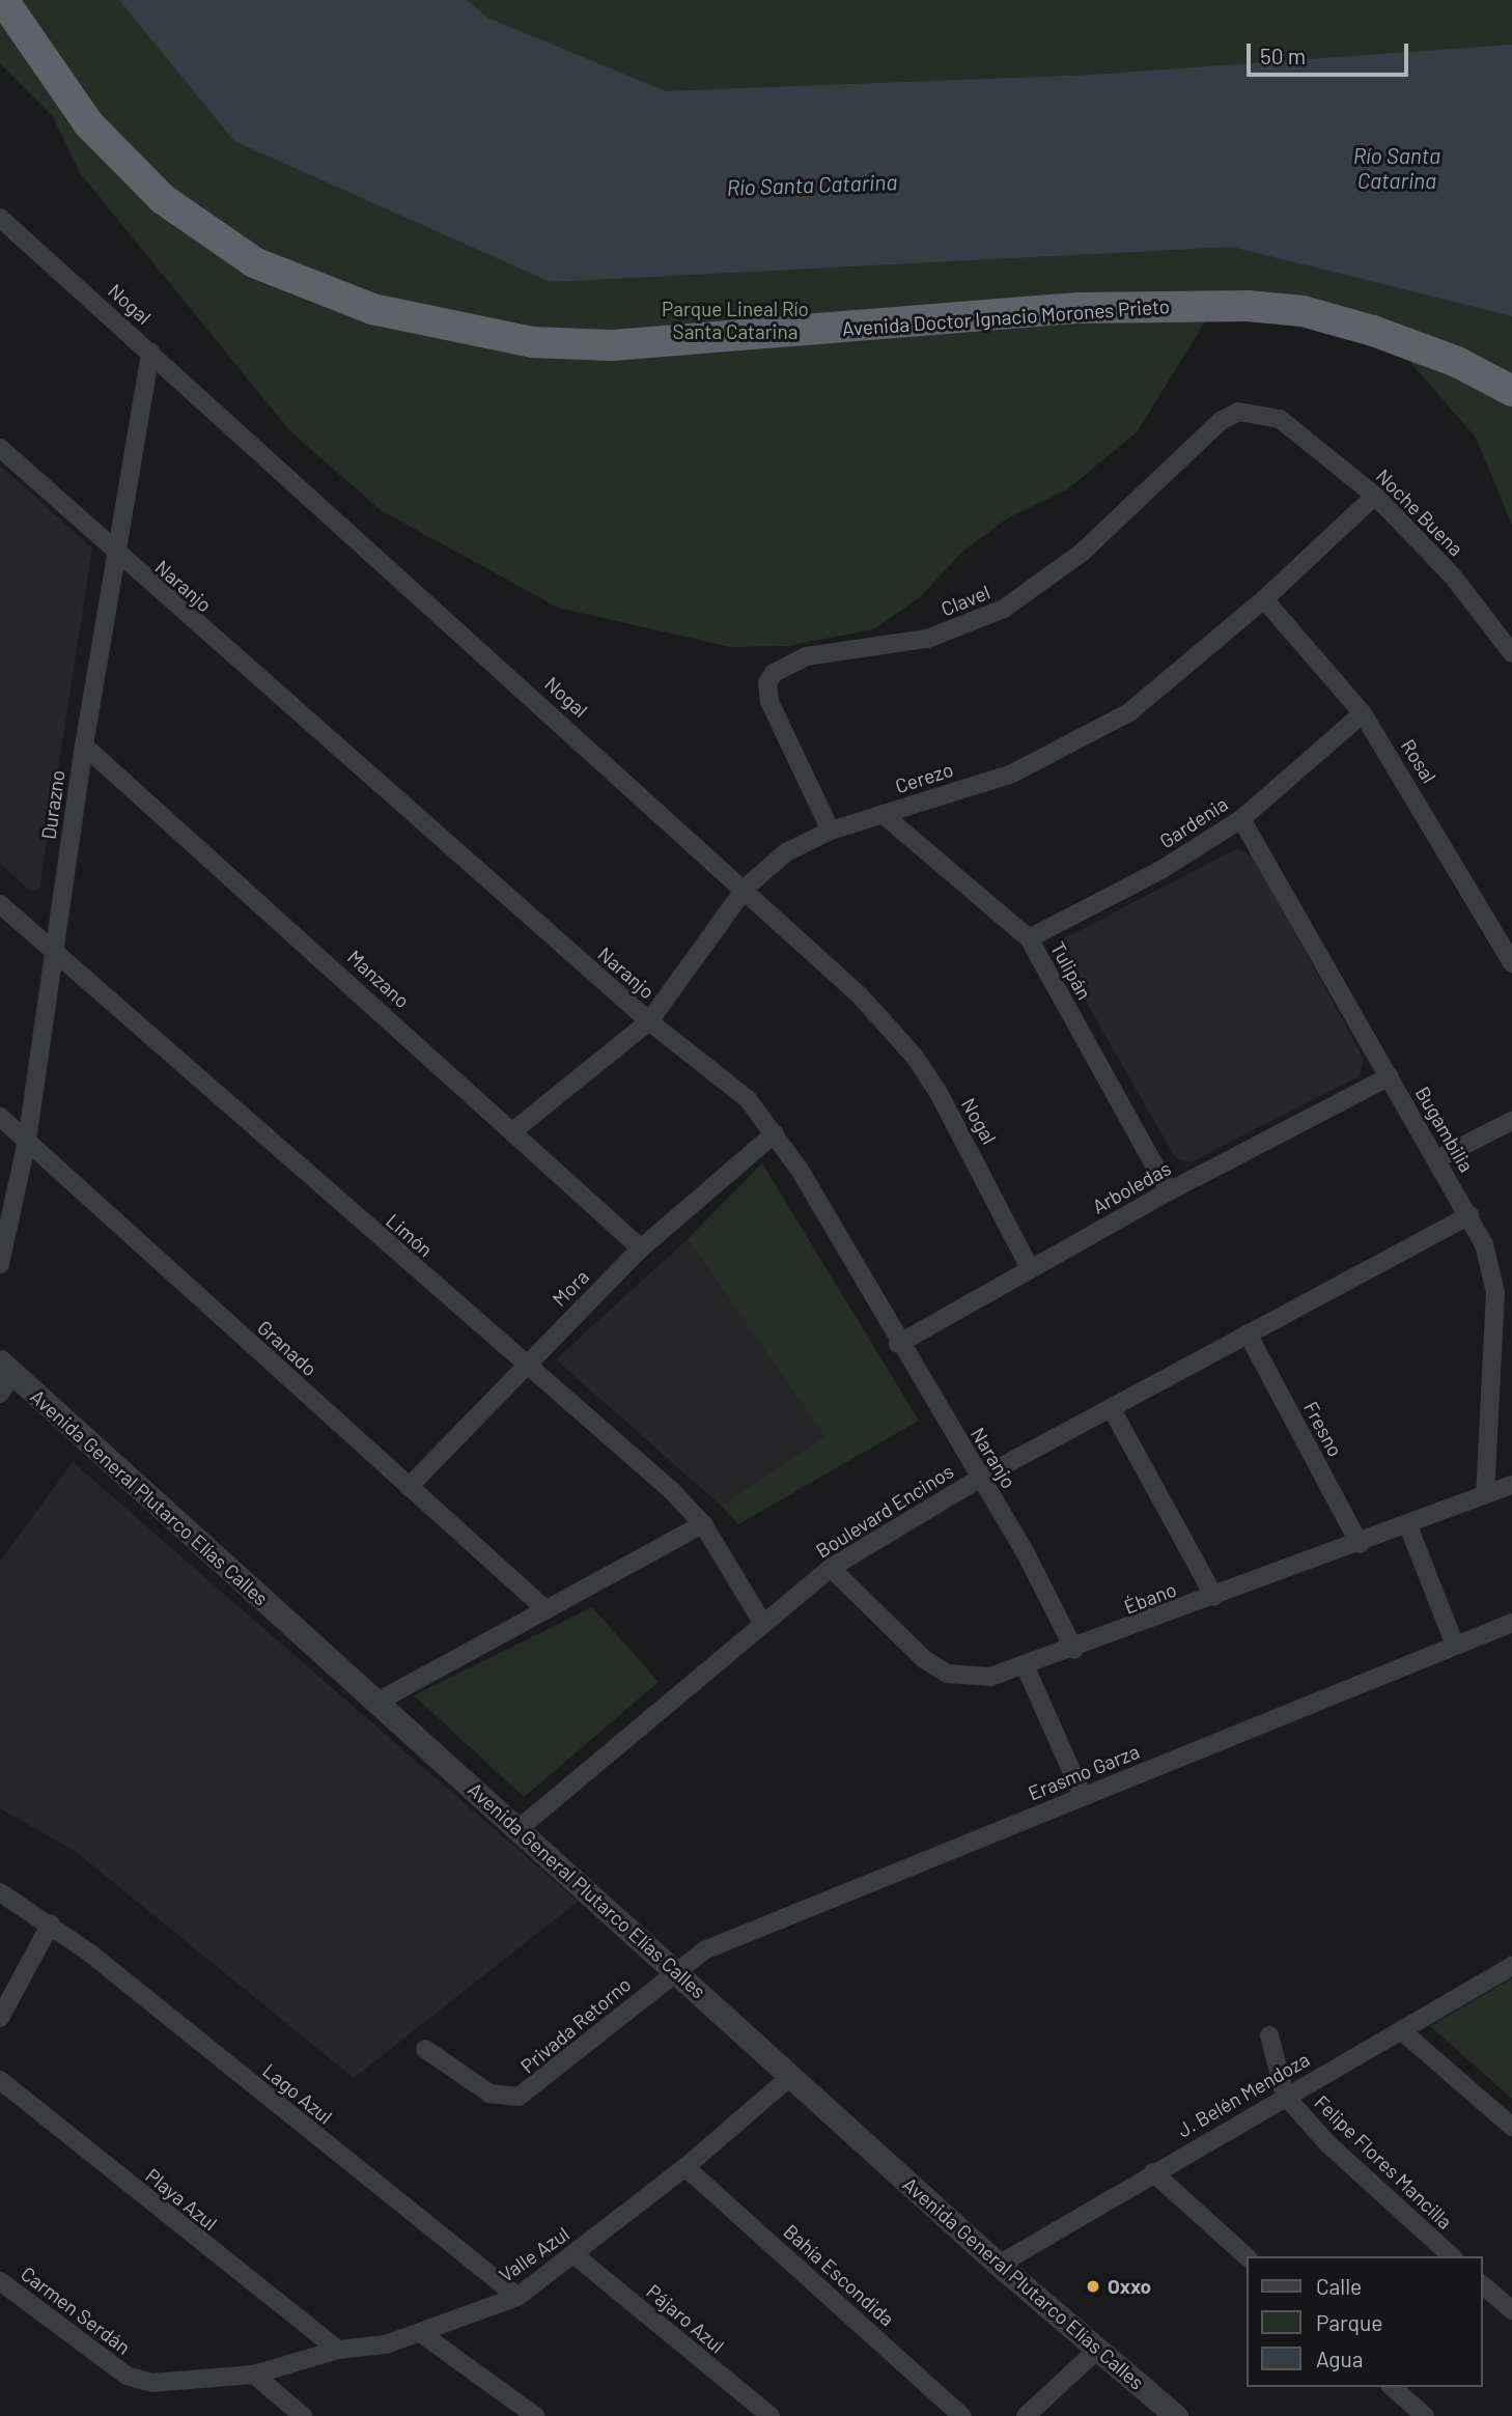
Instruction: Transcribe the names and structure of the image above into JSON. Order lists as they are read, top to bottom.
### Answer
{
  "streets": {
    "highway": ["Avenida Doctor Ignacio Morones Prieto"],
    "street": [
      "Nogal",
      "Noche Buena",
      "Naranjo",
      "Clavel",
      "Rosal",
      "Cerezo",
      "Durazno",
      "Gardenia",
      "Tulipán",
      "Manzano",
      "Bugambilia",
      "Arboledas",
      "Limón",
      "Mora",
      "Granado",
      "Fresno",
      "Avenida General Plutarco Elías Calles",
      "Boulevard Encinos",
      "Ébano",
      "Erasmo Garza",
      "Privada Retorno",
      "Lago Azul",
      "J. Belén Mendoza",
      "Felipe Flores Mancilla",
      "Playa Azul",
      "Valle Azul",
      "Bahía Escondida",
      "Carmen Serdán",
      "Pájaro Azul"
    ]
  },
  "crossings": [
    ["Nogal", "Cerezo"],
    ["Nogal", "Durazno"],
    ["Nogal", "Arboledas"],
    ["Noche Buena", "Clavel"],
    ["Noche Buena", "Cerezo"],
    ["Naranjo", "Cerezo"],
    ["Naranjo", "Durazno"],
    ["Naranjo", "Arboledas"],
    ["Naranjo", "Mora"],
    ["Naranjo", "Boulevard Encinos"],
    ["Naranjo", "Ébano"],
    ["Clavel", "Cerezo"],
    ["Rosal", "Cerezo"],
    ["Rosal", "Gardenia"],
    ["Cerezo", "Tulipán"],
    ["Cerezo", "Manzano"],
    ["Durazno", "Manzano"],
    ["Durazno", "Limón"],
    ["Durazno", "Granado"],
    ["Gardenia", "Tulipán"],
    ["Gardenia", "Bugambilia"],
    ["Tulipán", "Arboledas"],
    ["Manzano", "Mora"],
    ["Bugambilia", "Arboledas"],
    ["Bugambilia", "Boulevard Encinos"],
    ["Bugambilia", "Ébano"],
    ["Limón", "Mora"],
    ["Limón", "Boulevard Encinos"],
    ["Mora", "Granado"],
    ["Fresno", "Boulevard Encinos"],
    ["Fresno", "Ébano"],
    ["Avenida General Plutarco Elías Calles", "Boulevard Encinos"],
    ["Avenida General Plutarco Elías Calles", "Erasmo Garza"],
    ["Avenida General Plutarco Elías Calles", "Privada Retorno"],
    ["Avenida General Plutarco Elías Calles", "J. Belén Mendoza"],
    ["Avenida General Plutarco Elías Calles", "Valle Azul"],
    ["Boulevard Encinos", "Ébano"],
    ["Erasmo Garza", "Privada Retorno"],
    ["Lago Azul", "Valle Azul"],
    ["J. Belén Mendoza", "Felipe Flores Mancilla"],
    ["Playa Azul", "Valle Azul"],
    ["Valle Azul", "Bahía Escondida"],
    ["Valle Azul", "Carmen Serdán"],
    ["Valle Azul", "Pájaro Azul"]
  ],
  "water": ["Río Santa Catarina"],
  "parks": ["Parque Lineal Río Santa Catarina"],
  "places": ["Oxxo"],
  "legend": ["Calle", "Parque", "Agua"],
  "scale_bar": "50 m"
}
